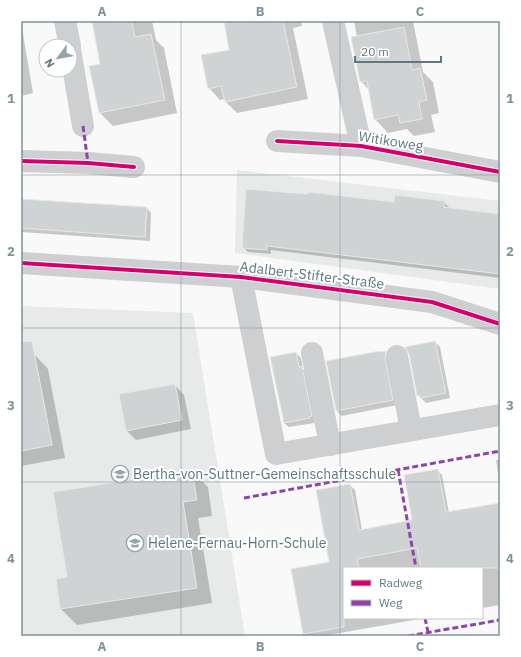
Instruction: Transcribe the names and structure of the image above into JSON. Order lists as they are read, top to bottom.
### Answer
{
  "streets": {
    "street": ["Witikoweg", "Adalbert-Stifter-Straße"]
  },
  "places": {
    "school or university": ["Bertha-von-Suttner-Gemeinschaftsschule", "Helene-Fernau-Horn-Schule"]
  },
  "legend": ["Radweg", "Weg"],
  "scale_bar": "20 m",
  "north": "bottom left",
  "grid": {
    "columns": ["A", "B", "C"],
    "rows": [
      "1",
      "2",
      "3",
      "4"
    ]
  }
}
